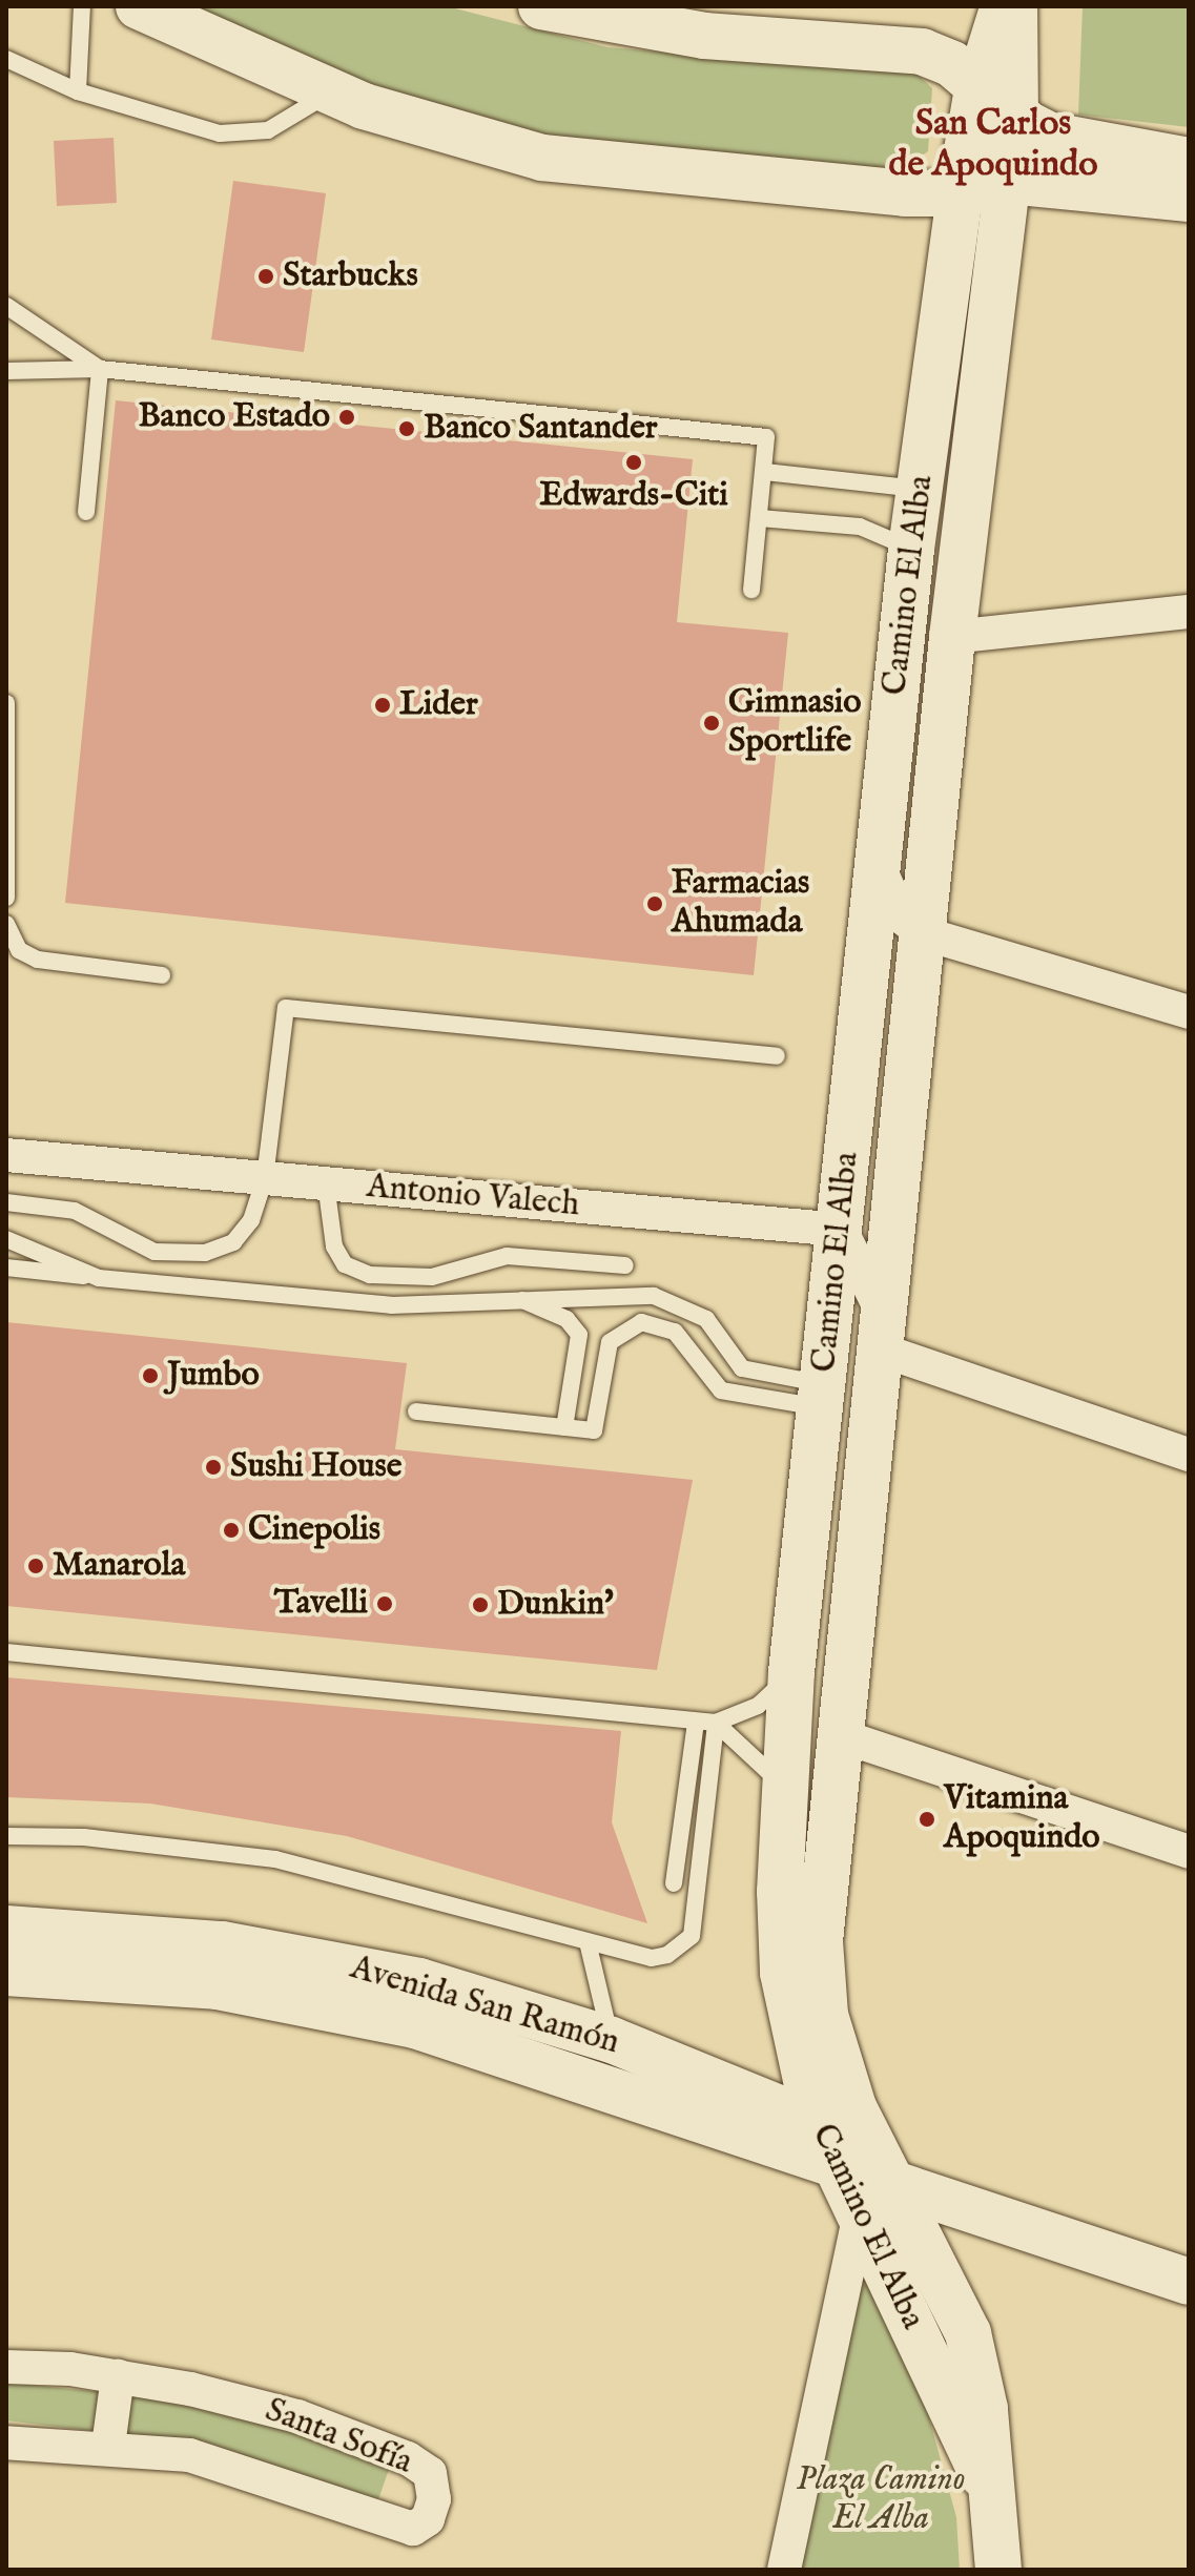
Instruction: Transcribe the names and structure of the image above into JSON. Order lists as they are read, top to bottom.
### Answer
{
  "streets": {
    "main road": ["Camino El Alba", "Avenida San Ramón"],
    "street": ["Antonio Valech", "Santa Sofía"]
  },
  "crossings": [
    ["Camino El Alba", "Antonio Valech"],
    ["Camino El Alba", "Avenida San Ramón"]
  ],
  "districts": ["San Carlos de Apoquindo"],
  "parks": ["Plaza Camino El Alba"],
  "places": [
    "Starbucks",
    "Banco Estado",
    "Banco Santander",
    "Edwards-Citi",
    "Lider",
    "Gimnasio Sportlife",
    "Farmacias Ahumada",
    "Jumbo",
    "Sushi House",
    "Cinepolis",
    "Manarola",
    "Tavelli",
    "Dunkin'",
    "Vitamina Apoquindo"
  ]
}
